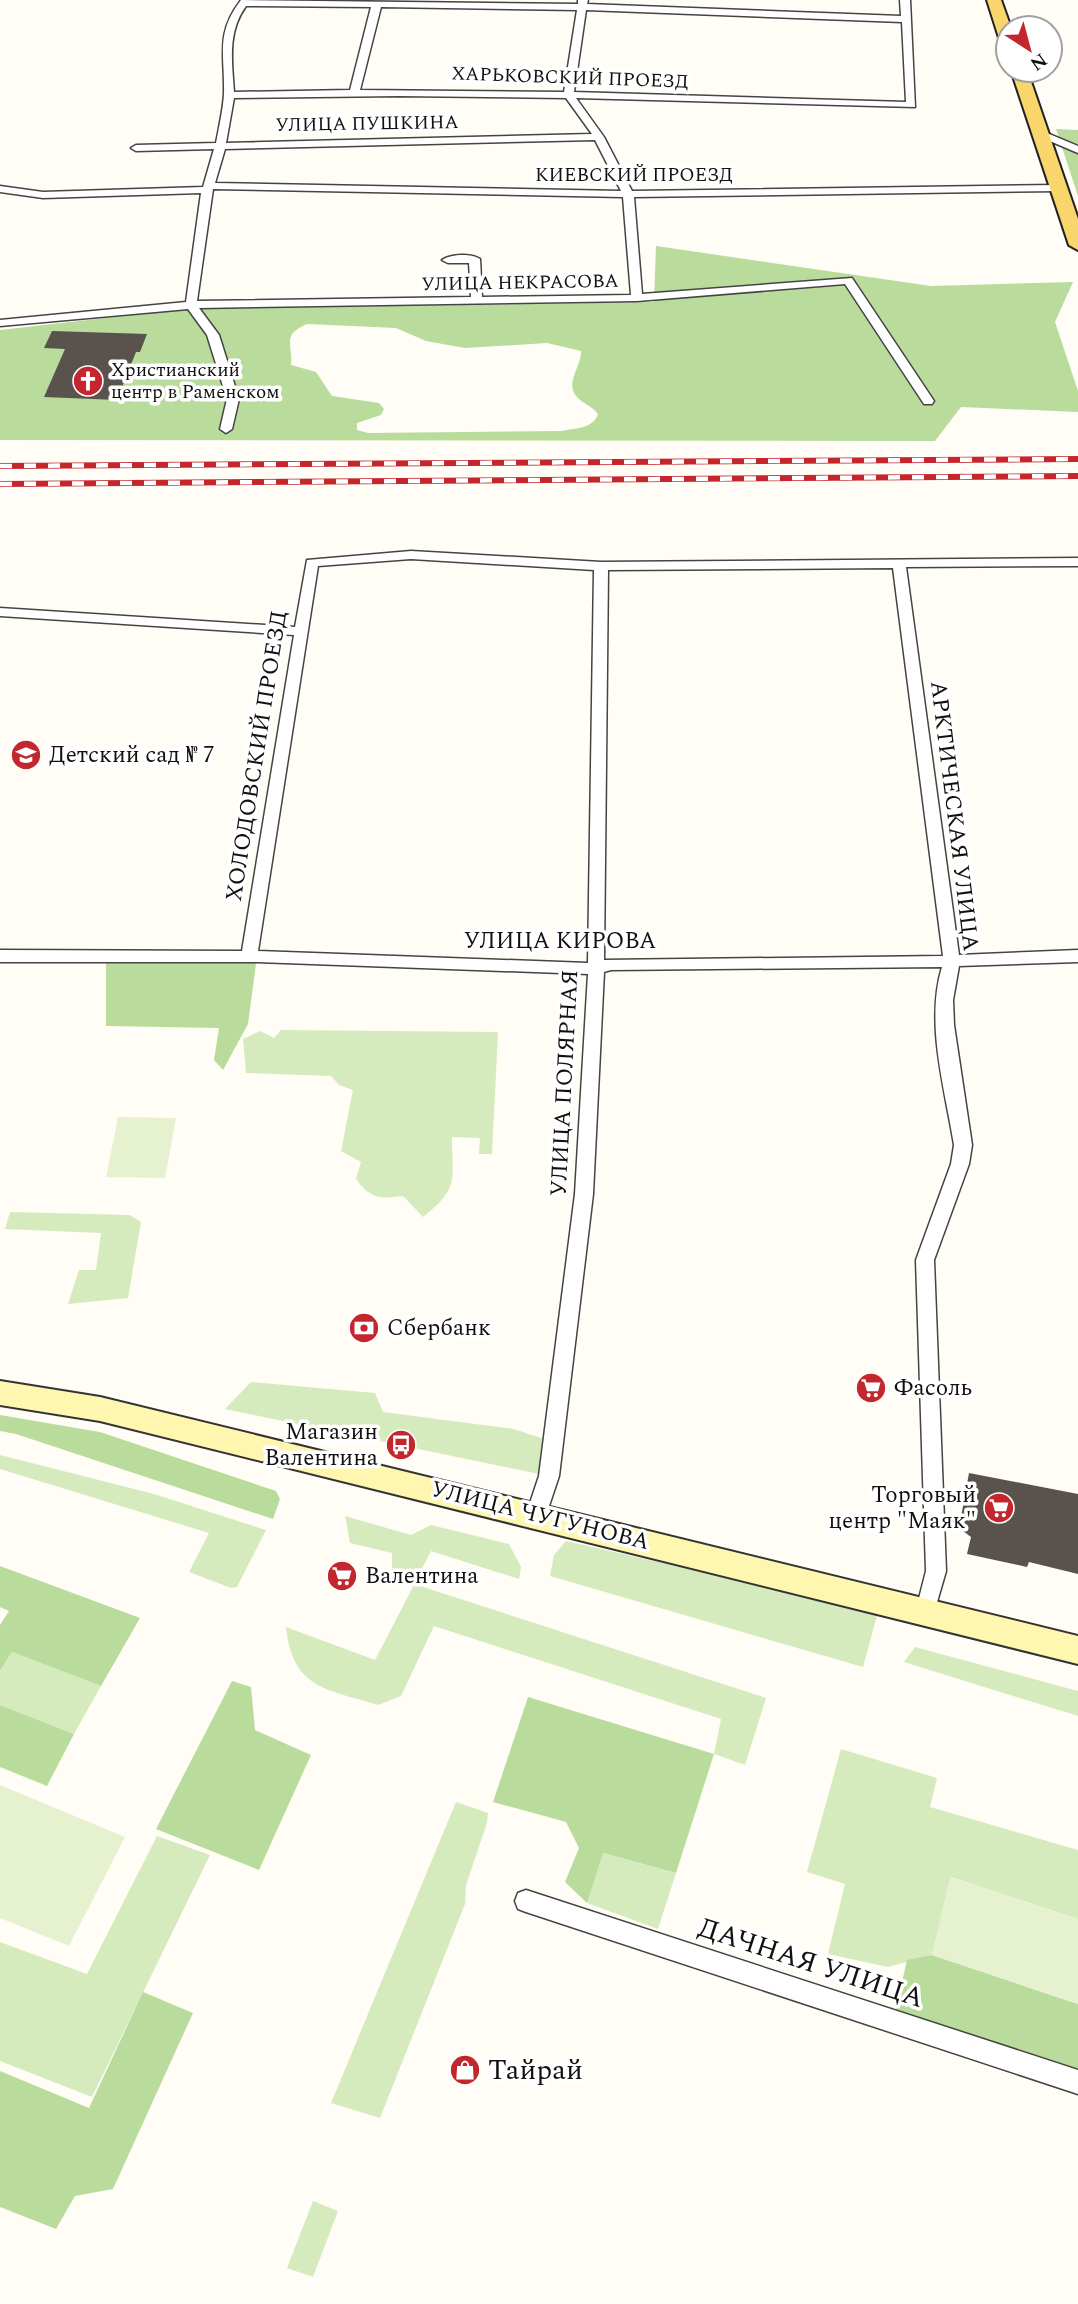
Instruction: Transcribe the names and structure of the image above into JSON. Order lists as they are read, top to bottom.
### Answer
{
  "streets": {
    "main road": ["УЛИЦА ЧУГУНОВА"],
    "street": [
      "ХАРЬКОВСКИЙ ПРОЕЗД",
      "УЛИЦА ПУШКИНА",
      "КИЕВСКИЙ ПРОЕЗД",
      "УЛИЦА НЕКРАСОВА",
      "ХОЛОДОВСКИЙ ПРОЕЗД",
      "АРКТИЧЕСКАЯ УЛИЦА",
      "УЛИЦА КИРОВА",
      "УЛИЦА ПОЛЯРНАЯ",
      "ДАЧНАЯ УЛИЦА"
    ]
  },
  "crossings": [
    ["ХОЛОДОВСКИЙ ПРОЕЗД", "УЛИЦА КИРОВА"],
    ["ХОЛОДОВСКИЙ ПРОЕЗД", "УЛИЦА ПОЛЯРНАЯ"],
    ["АРКТИЧЕСКАЯ УЛИЦА", "УЛИЦА КИРОВА"],
    ["АРКТИЧЕСКАЯ УЛИЦА", "УЛИЦА ЧУГУНОВА"],
    ["УЛИЦА КИРОВА", "УЛИЦА ПОЛЯРНАЯ"],
    ["УЛИЦА ПОЛЯРНАЯ", "УЛИЦА ЧУГУНОВА"]
  ],
  "places": {
    "church": ["Христианский центр в Раменском"],
    "school or university": ["Детский сад № 7"],
    "bank": ["Сбербанк"],
    "supermarket": ["Фасоль", "Торговый центр \"Маяк\"", "Валентина"],
    "bus stop": ["Магазин Валентина"],
    "shop": ["Тайрай"]
  },
  "north": "bottom right"
}
